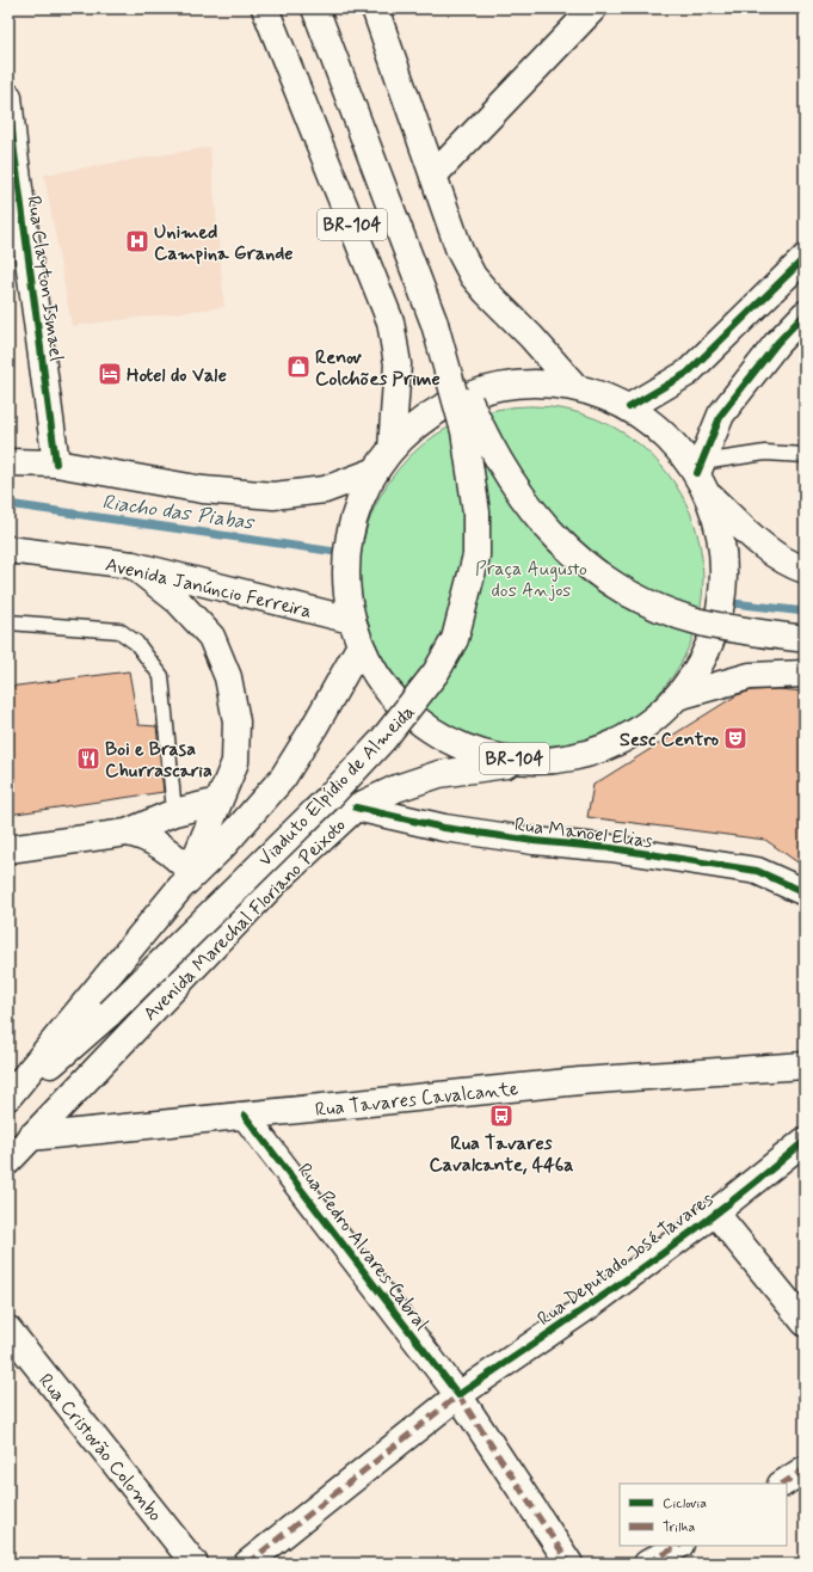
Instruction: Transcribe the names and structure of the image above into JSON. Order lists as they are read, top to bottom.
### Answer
{
  "streets": {
    "main road": [
      "BR-104",
      "Rua Clayton Ismael",
      "Avenida Janúncio Ferreira",
      "Viaduto Elpídio de Almeida",
      "Rua Manoel Elias",
      "Avenida Marechal Floriano Peixoto",
      "Rua Tavares Cavalcante",
      "Rua Pedro Alvares Cabral",
      "Rua Deputado José Tavares",
      "Rua Cristovão Colombo"
    ]
  },
  "crossings": [
    ["BR-104", "Avenida Janúncio Ferreira"],
    ["BR-104", "Avenida Marechal Floriano Peixoto"],
    ["Rua Manoel Elias", "Avenida Marechal Floriano Peixoto"],
    ["Avenida Marechal Floriano Peixoto", "Rua Tavares Cavalcante"],
    ["Rua Tavares Cavalcante", "Rua Pedro Alvares Cabral"],
    ["Rua Pedro Alvares Cabral", "Rua Deputado José Tavares"]
  ],
  "water": ["Riacho das Piabas"],
  "parks": ["Praça Augusto dos Anjos"],
  "places": {
    "hospital": ["Unimed Campina Grande"],
    "shop": ["Renov Colchões Prime"],
    "hotel": ["Hotel do Vale"],
    "theatre": ["Sesc Centro"],
    "restaurant": ["Boi e Brasa Churrascaria"],
    "bus stop": ["Rua Tavares Cavalcante, 446a"]
  },
  "legend": ["Ciclovia", "Trilha"]
}
